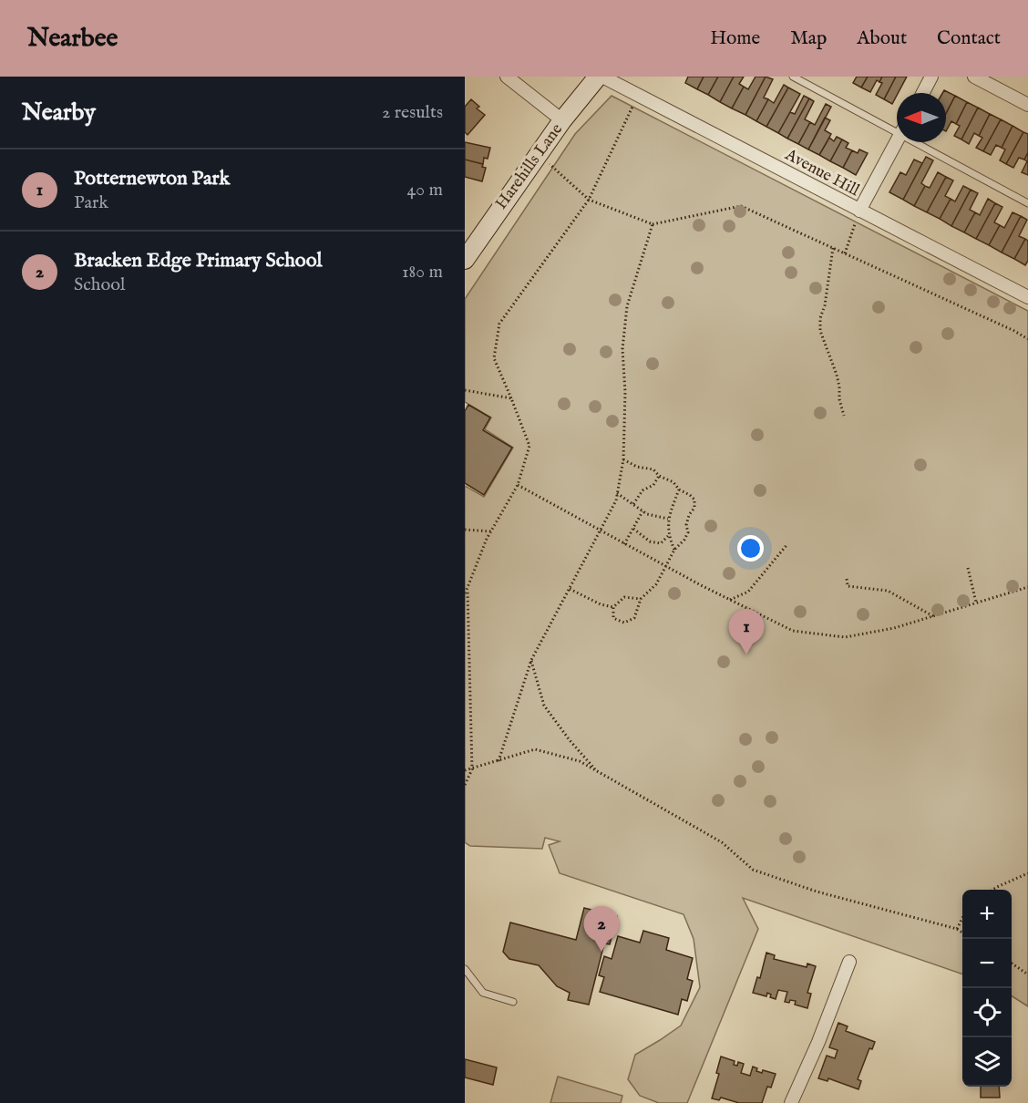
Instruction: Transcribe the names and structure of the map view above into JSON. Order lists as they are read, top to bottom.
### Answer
{
  "streets": {
    "main road": ["Harehills Lane"],
    "street": ["Avenue Hill"]
  },
  "north": "left",
  "page": {
    "header": "Nearbee",
    "nav": [
      "Home",
      "Map",
      "About",
      "Contact"
    ],
    "heading": ["Nearby", "2 results"],
    "list": [
      {
        "mark": "1",
        "name": "Potternewton Park",
        "note": "Park",
        "value": "40 m"
      },
      {
        "mark": "2",
        "name": "Bracken Edge Primary School",
        "note": "School",
        "value": "180 m"
      }
    ],
    "pins": ["1", "2"],
    "map_buttons": ["+", "−"]
  }
}
